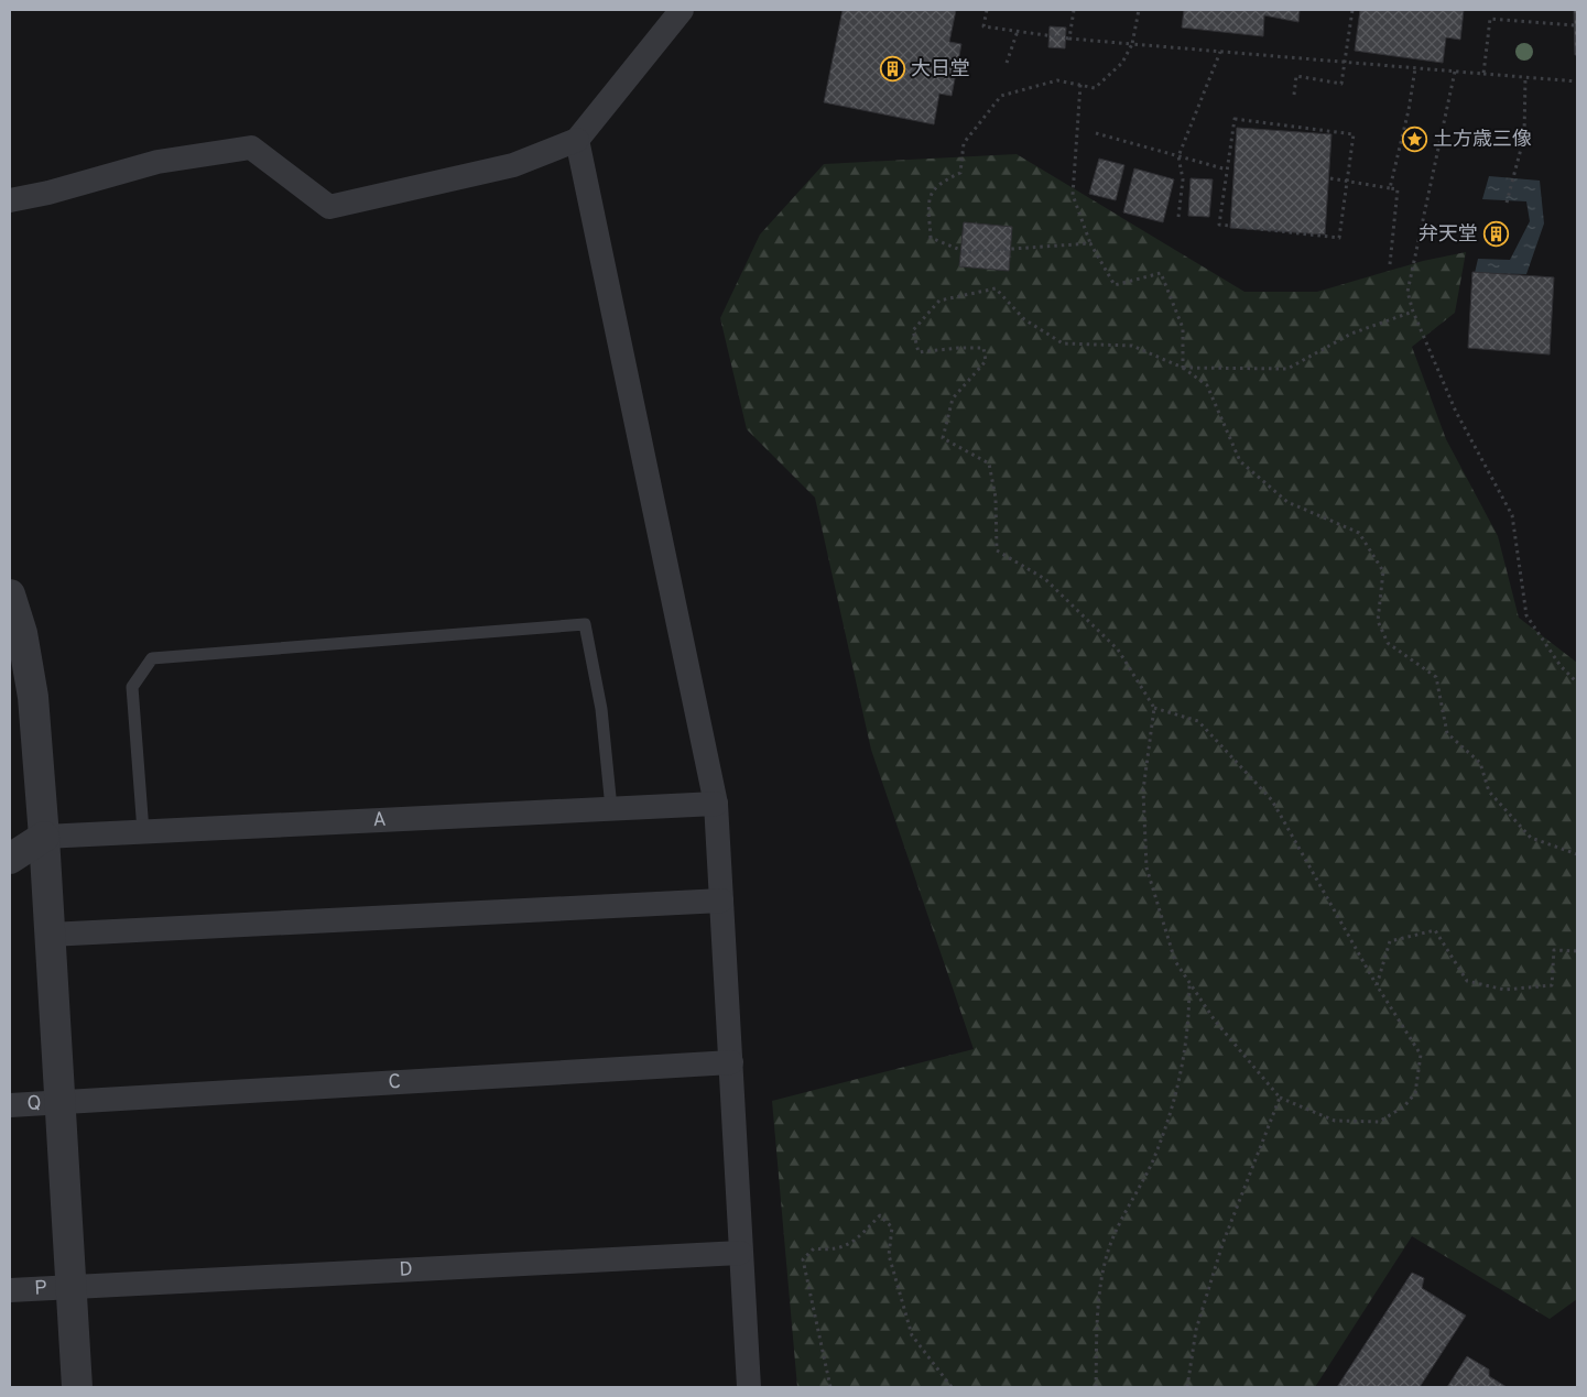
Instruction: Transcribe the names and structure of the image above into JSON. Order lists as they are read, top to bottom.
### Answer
{
  "streets": {
    "street": [
      "A",
      "C",
      "Q",
      "D",
      "P"
    ]
  },
  "crossings": [
    ["C", "Q"],
    ["D", "P"]
  ],
  "places": {
    "building": ["大日堂", "弁天堂"],
    "place": ["土方歳三像"]
  }
}
